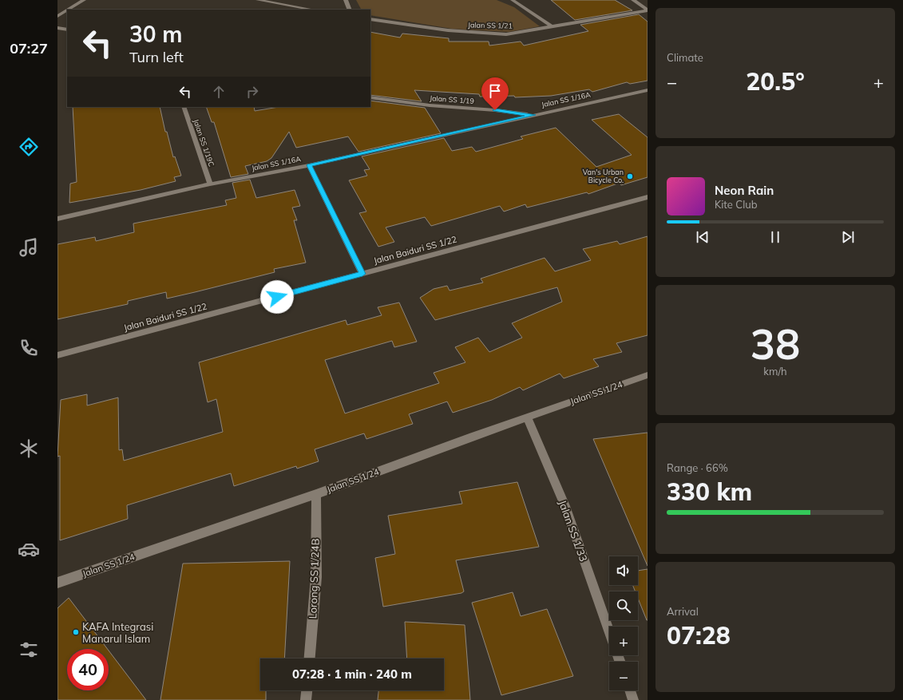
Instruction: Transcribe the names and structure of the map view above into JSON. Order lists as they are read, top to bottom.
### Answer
{
  "streets": {
    "street": [
      "Jalan SS 1/21",
      "Jalan SS 1/19",
      "Jalan SS 1/16A",
      "Jalan SS 1/19C",
      "Jalan Baiduri SS 1/22",
      "Jalan SS 1/24",
      "Jalan SS 1/33",
      "Lorong SS 1/24B"
    ]
  },
  "crossings": [
    ["Jalan SS 1/19", "Jalan SS 1/16A"],
    ["Jalan SS 1/16A", "Jalan SS 1/19C"],
    ["Jalan SS 1/24", "Jalan SS 1/33"],
    ["Jalan SS 1/24", "Lorong SS 1/24B"]
  ],
  "places": ["Van's Urban Bicycle Co.", "KAFA Integrasi Manarul Islam"],
  "page": {
    "tabs": "07:27",
    "tile": [
      "Climate",
      ["38", "km/h"],
      ["Range · 66%", "330 km"],
      ["Arrival", "07:28"]
    ],
    "turn": ["30 m", "Turn left"],
    "heat": ["−", "20.5°", "+"],
    "song": ["Neon Rain", "Kite Club"],
    "map_buttons": ["+", "−"],
    "limit": "40",
    "trip": "07:28 · 1 min · 240 m"
  }
}
